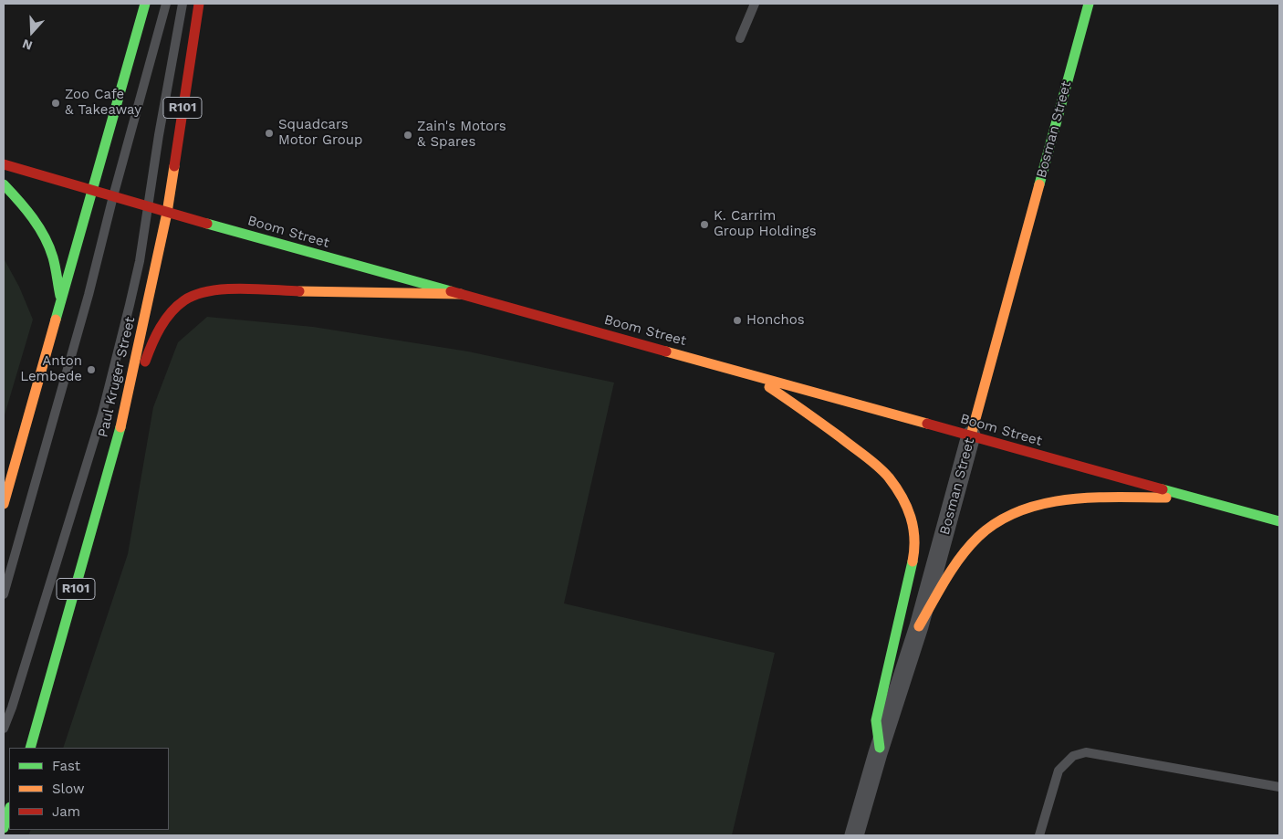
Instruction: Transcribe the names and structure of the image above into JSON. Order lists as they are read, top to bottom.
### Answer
{
  "streets": {
    "main road": [
      "R101",
      "Bosman Street",
      "Boom Street",
      "Paul Kruger Street"
    ]
  },
  "crossings": [
    ["Bosman Street", "Boom Street"],
    ["Boom Street", "Paul Kruger Street"]
  ],
  "places": [
    "Zoo Cafe & Takeaway",
    "Squadcars Motor Group",
    "Zain's Motors & Spares",
    "K. Carrim Group Holdings",
    "Honchos",
    "Anton Lembede"
  ],
  "legend": ["Fast", "Slow", "Jam"],
  "north": "bottom"
}
